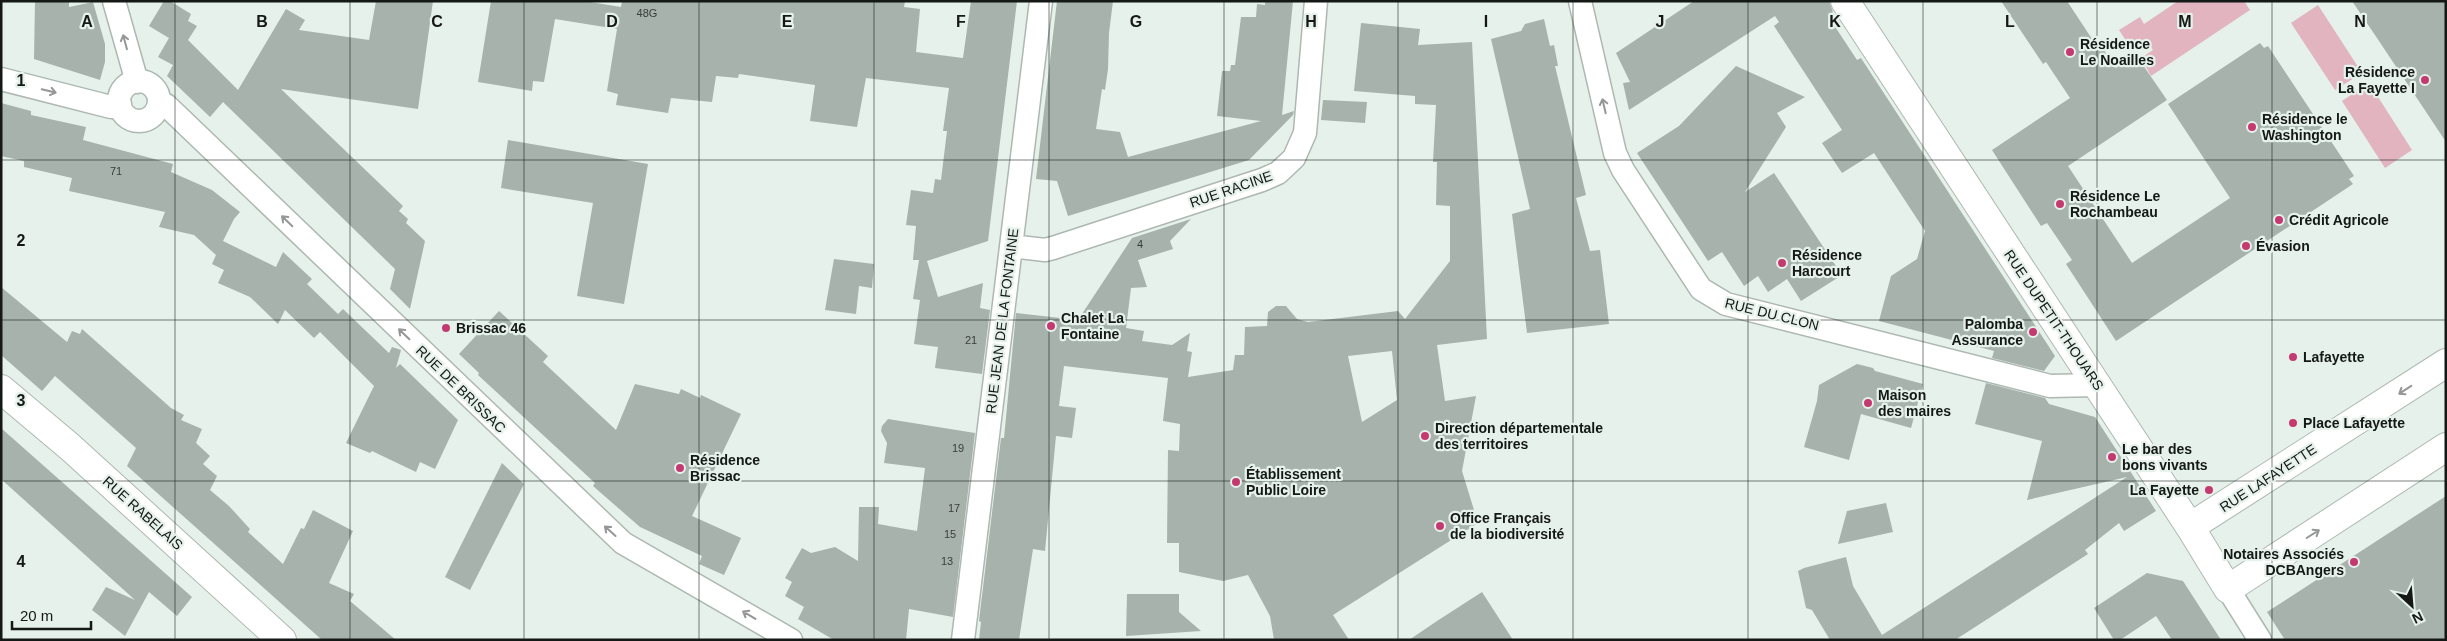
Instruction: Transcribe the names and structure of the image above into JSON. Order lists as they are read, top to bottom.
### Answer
{
  "streets": {
    "street": [
      "RUE RACINE",
      "RUE DU CLON",
      "RUE DUPETIT-THOUARS",
      "RUE JEAN DE LA FONTAINE",
      "RUE DE BRISSAC",
      "RUE LAFAYETTE",
      "RUE RABELAIS"
    ]
  },
  "crossings": [
    ["RUE RACINE", "RUE JEAN DE LA FONTAINE"],
    ["RUE DU CLON", "RUE DUPETIT-THOUARS"],
    ["RUE DUPETIT-THOUARS", "RUE LAFAYETTE"]
  ],
  "one_way": ["RUE DU CLON", "RUE DE BRISSAC"],
  "places": [
    "Résidence Le Noailles",
    "Résidence La Fayette I",
    "Résidence le Washington",
    "Résidence Le Rochambeau",
    "Crédit Agricole",
    "Évasion",
    "Résidence Harcourt",
    "Chalet La Fontaine",
    "Brissac 46",
    "Palomba Assurance",
    "Lafayette",
    "Maison des maires",
    "Place Lafayette",
    "Direction départementale des territoires",
    "Le bar des bons vivants",
    "Résidence Brissac",
    "Établissement Public Loire",
    "La Fayette",
    "Office Français de la biodiversité",
    "Notaires Associés DCBAngers"
  ],
  "house_numbers": [
    "48G",
    "71",
    "4",
    "21",
    "19",
    "17",
    "15",
    "13"
  ],
  "scale_bar": "20 m",
  "north": "bottom right",
  "grid": {
    "columns": [
      "A",
      "B",
      "C",
      "D",
      "E",
      "F",
      "G",
      "H",
      "I",
      "J",
      "K",
      "L",
      "M",
      "N"
    ],
    "rows": [
      "1",
      "2",
      "3",
      "4"
    ]
  }
}
